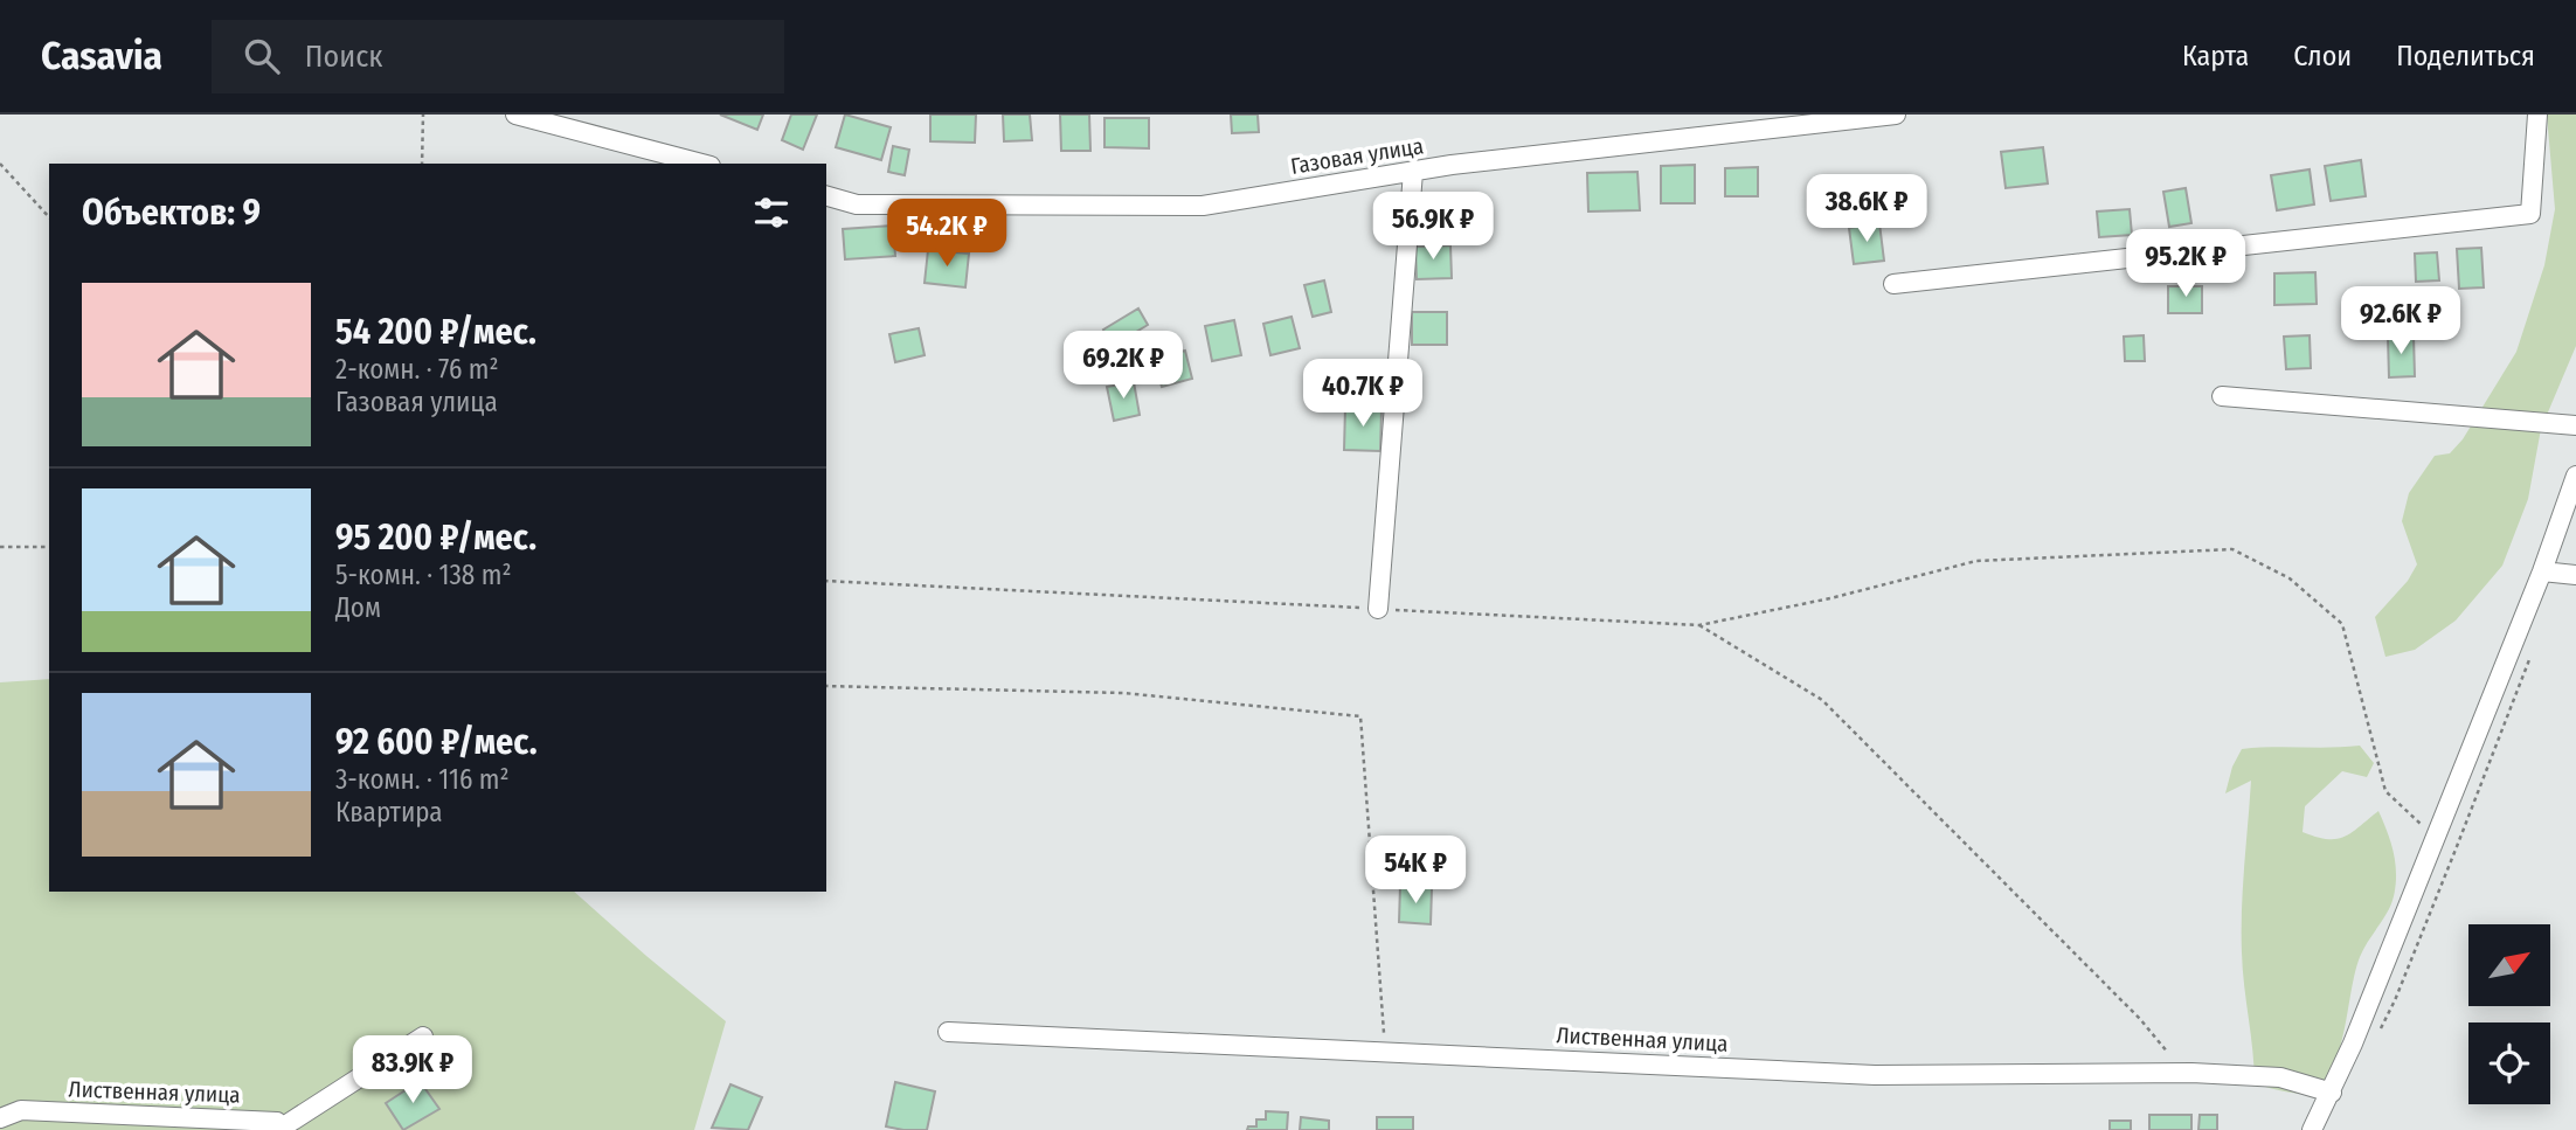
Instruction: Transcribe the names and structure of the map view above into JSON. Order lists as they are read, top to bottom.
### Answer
{
  "streets": {
    "street": ["Газовая улица", "Лиственная улица"]
  },
  "north": "top right",
  "page": {
    "header": "Casavia",
    "search": "Поиск",
    "nav": ["Карта", "Слои", "Поделиться"],
    "heading": "Объектов: 9",
    "price": [
      "38.6K ₽",
      "56.9K ₽",
      "54.2K ₽",
      "95.2K ₽",
      "92.6K ₽",
      "69.2K ₽",
      "40.7K ₽",
      "54K ₽",
      "83.9K ₽"
    ],
    "list": [
      {
        "name": "54 200 ₽/мес.",
        "note": "2-комн. · 76 m² · Газовая улица"
      },
      {
        "name": "95 200 ₽/мес.",
        "note": "5-комн. · 138 m² · Дом"
      },
      {
        "name": "92 600 ₽/мес.",
        "note": "3-комн. · 116 m² · Квартира"
      }
    ]
  }
}
